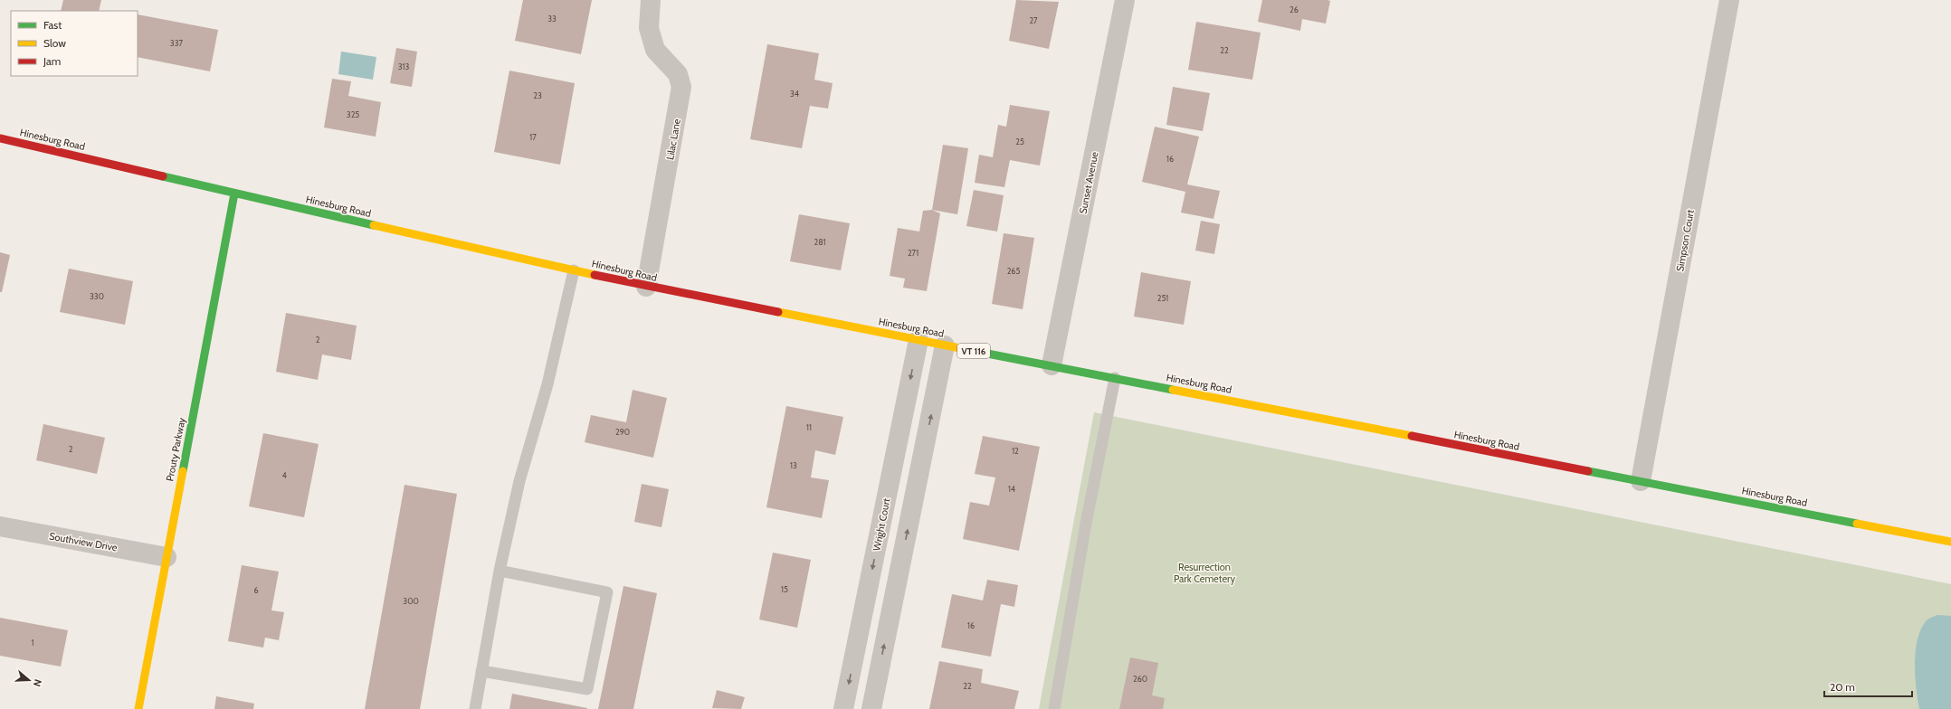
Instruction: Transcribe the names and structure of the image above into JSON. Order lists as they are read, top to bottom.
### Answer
{
  "streets": {
    "main road": ["Hinesburg Road", "VT 116", "Prouty Parkway"],
    "street": [
      "Lilac Lane",
      "Sunset Avenue",
      "Simpson Court",
      "Wright Court",
      "Southview Drive"
    ]
  },
  "crossings": [
    ["Hinesburg Road", "Lilac Lane"],
    ["Hinesburg Road", "Sunset Avenue"],
    ["Hinesburg Road", "Simpson Court"],
    ["Hinesburg Road", "Prouty Parkway"],
    ["Hinesburg Road", "Wright Court"],
    ["Prouty Parkway", "Southview Drive"]
  ],
  "parks": ["Resurrection Park Cemetery"],
  "house_numbers": [
    "26",
    "33",
    "27",
    "337",
    "22",
    "313",
    "34",
    "23",
    "325",
    "17",
    "25",
    "16",
    "281",
    "271",
    "265",
    "330",
    "251",
    "2",
    "11",
    "290",
    "2",
    "12",
    "13",
    "4",
    "14",
    "15",
    "6",
    "300",
    "16",
    "1",
    "260",
    "22"
  ],
  "legend": ["Fast", "Slow", "Jam"],
  "scale_bar": "20 m",
  "north": "right"
}
